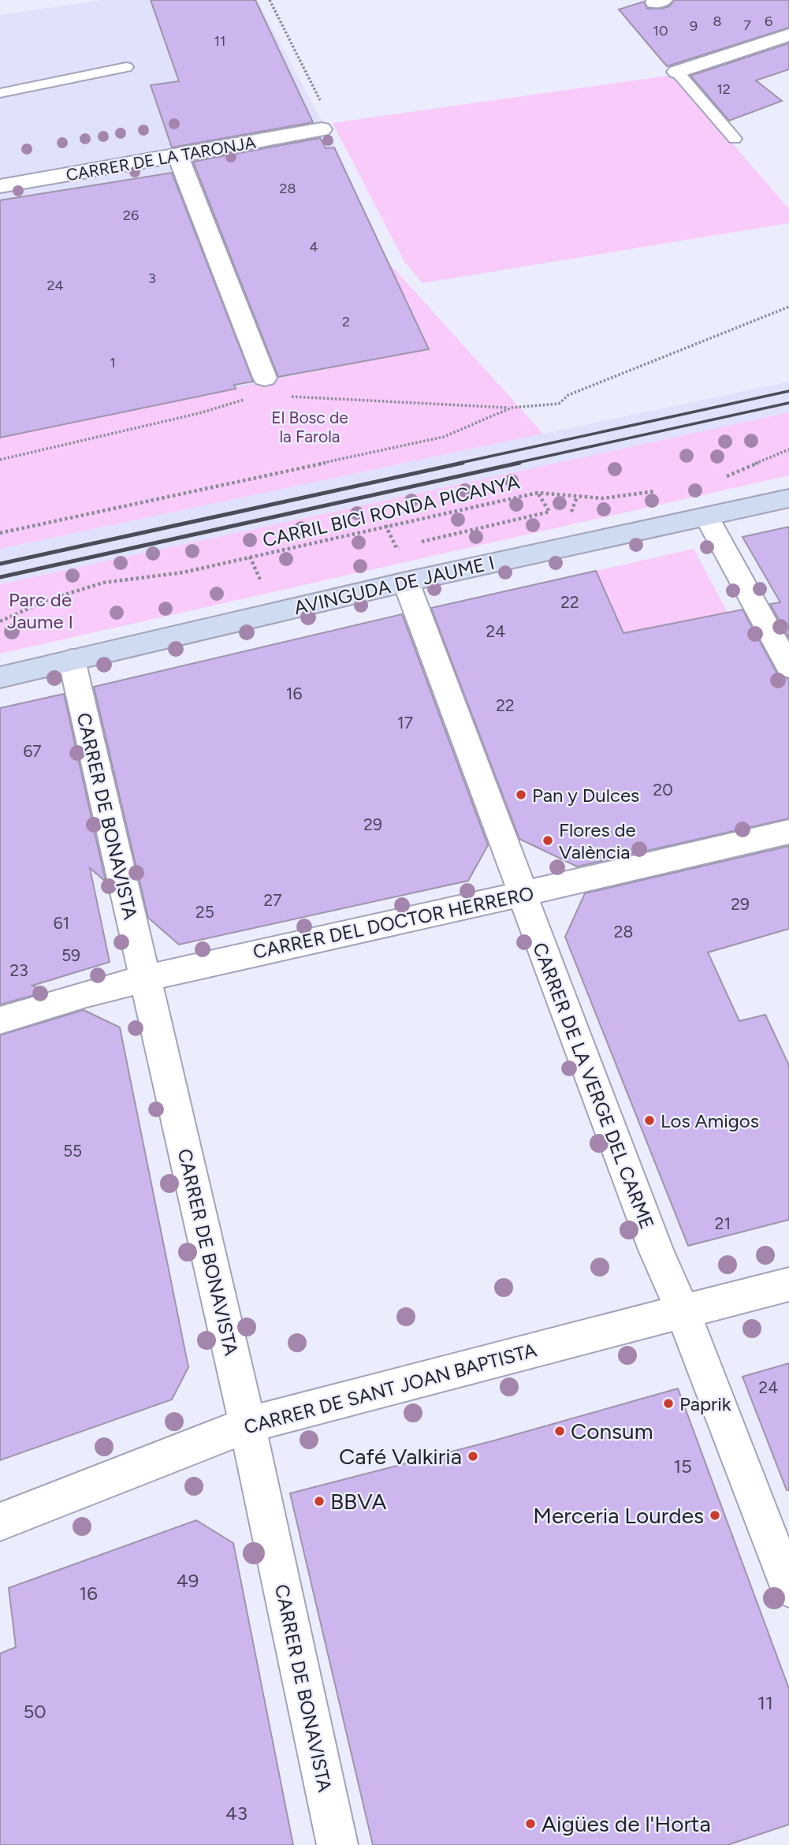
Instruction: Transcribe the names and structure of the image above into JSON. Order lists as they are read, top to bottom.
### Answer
{
  "streets": {
    "street": [
      "CARRER DE LA TARONJA",
      "AVINGUDA DE JAUME I",
      "CARRER DE BONAVISTA",
      "CARRER DEL DOCTOR HERRERO",
      "CARRER DE LA VERGE DEL CARME",
      "CARRER DE SANT JOAN BAPTISTA"
    ],
    "path": ["CARRIL BICI RONDA PICANYA"]
  },
  "crossings": [
    ["AVINGUDA DE JAUME I", "CARRER DE BONAVISTA"],
    ["AVINGUDA DE JAUME I", "CARRER DE LA VERGE DEL CARME"],
    ["CARRER DE BONAVISTA", "CARRER DEL DOCTOR HERRERO"],
    ["CARRER DE BONAVISTA", "CARRER DE SANT JOAN BAPTISTA"],
    ["CARRER DEL DOCTOR HERRERO", "CARRER DE LA VERGE DEL CARME"],
    ["CARRER DE LA VERGE DEL CARME", "CARRER DE SANT JOAN BAPTISTA"]
  ],
  "parks": ["El Bosc de la Farola", "Parc de Jaume I"],
  "places": [
    "Pan y Dulces",
    "Flores de València",
    "Los Amigos",
    "Paprik",
    "Consum",
    "Café Valkiria",
    "BBVA",
    "Merceria Lourdes",
    "Aigües de l'Horta"
  ],
  "house_numbers": [
    "8",
    "6",
    "7",
    "9",
    "10",
    "11",
    "12",
    "28",
    "26",
    "4",
    "3",
    "24",
    "2",
    "1",
    "22",
    "24",
    "16",
    "22",
    "17",
    "67",
    "20",
    "29",
    "27",
    "29",
    "25",
    "61",
    "28",
    "59",
    "23",
    "55",
    "21",
    "24",
    "15",
    "49",
    "16",
    "11",
    "50",
    "43"
  ]
}
